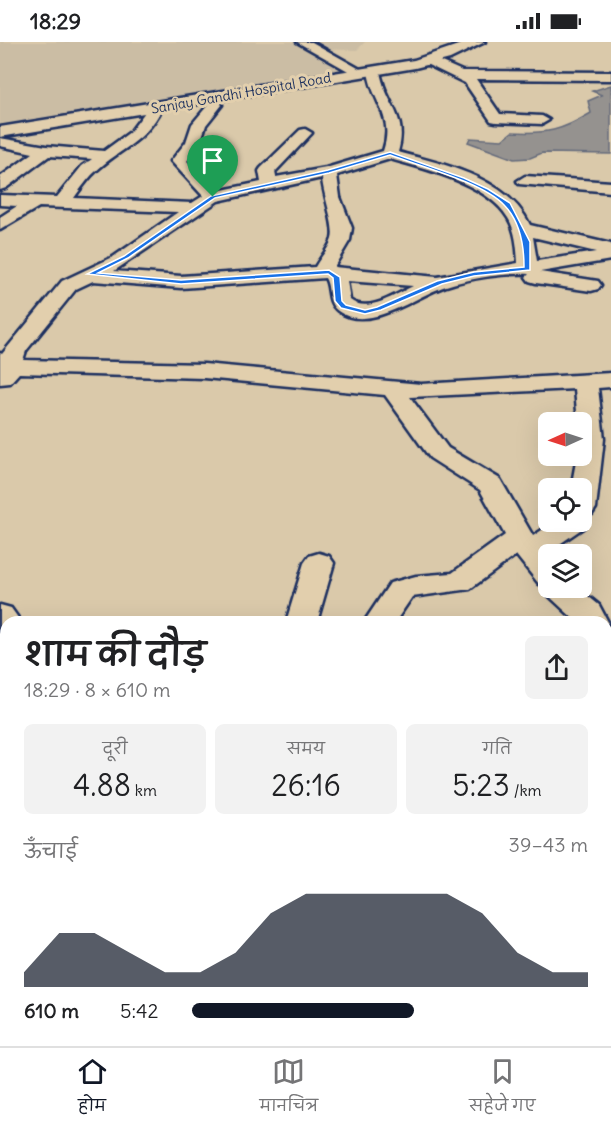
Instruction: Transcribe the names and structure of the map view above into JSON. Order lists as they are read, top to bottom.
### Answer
{
  "streets": {
    "main road": ["Sanjay Gandhi Hospital Road"]
  },
  "north": "left",
  "page": {
    "status": "18:29",
    "heading": ["शाम की दौड़", "18:29 · 8 × 610 m"],
    "stats": [
      ["दूरी", "4.88 km"],
      ["समय", "26:16"],
      ["गति", "5:23 /km"]
    ],
    "chart": ["ऊँचाई", "39–43 m"],
    "list": [
      {
        "name": "610 m",
        "note": "5:42"
      }
    ],
    "tabs": ["होम", "मानचित्र", "सहेजे गए"]
  }
}
